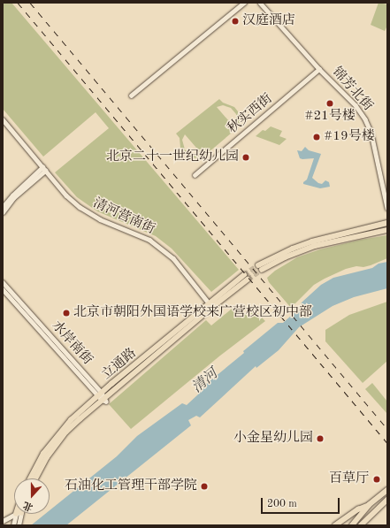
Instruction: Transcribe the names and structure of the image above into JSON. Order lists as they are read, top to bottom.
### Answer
{
  "streets": {
    "main road": ["立通路"],
    "street": [
      "锦芳北街",
      "秋实西街",
      "清河营南街",
      "水岸南街"
    ]
  },
  "crossings": [
    ["锦芳北街", "秋实西街"],
    ["水岸南街", "立通路"]
  ],
  "water": ["清河"],
  "places": [
    "汉庭酒店",
    "#21号楼",
    "#19号楼",
    "北京二十一世纪幼儿园",
    "北京市朝阳外国语学校来广营校区初中部",
    "小金星幼儿园",
    "百草厅",
    "石油化工管理干部学院"
  ],
  "scale_bar": "200 m",
  "north": "bottom"
}
